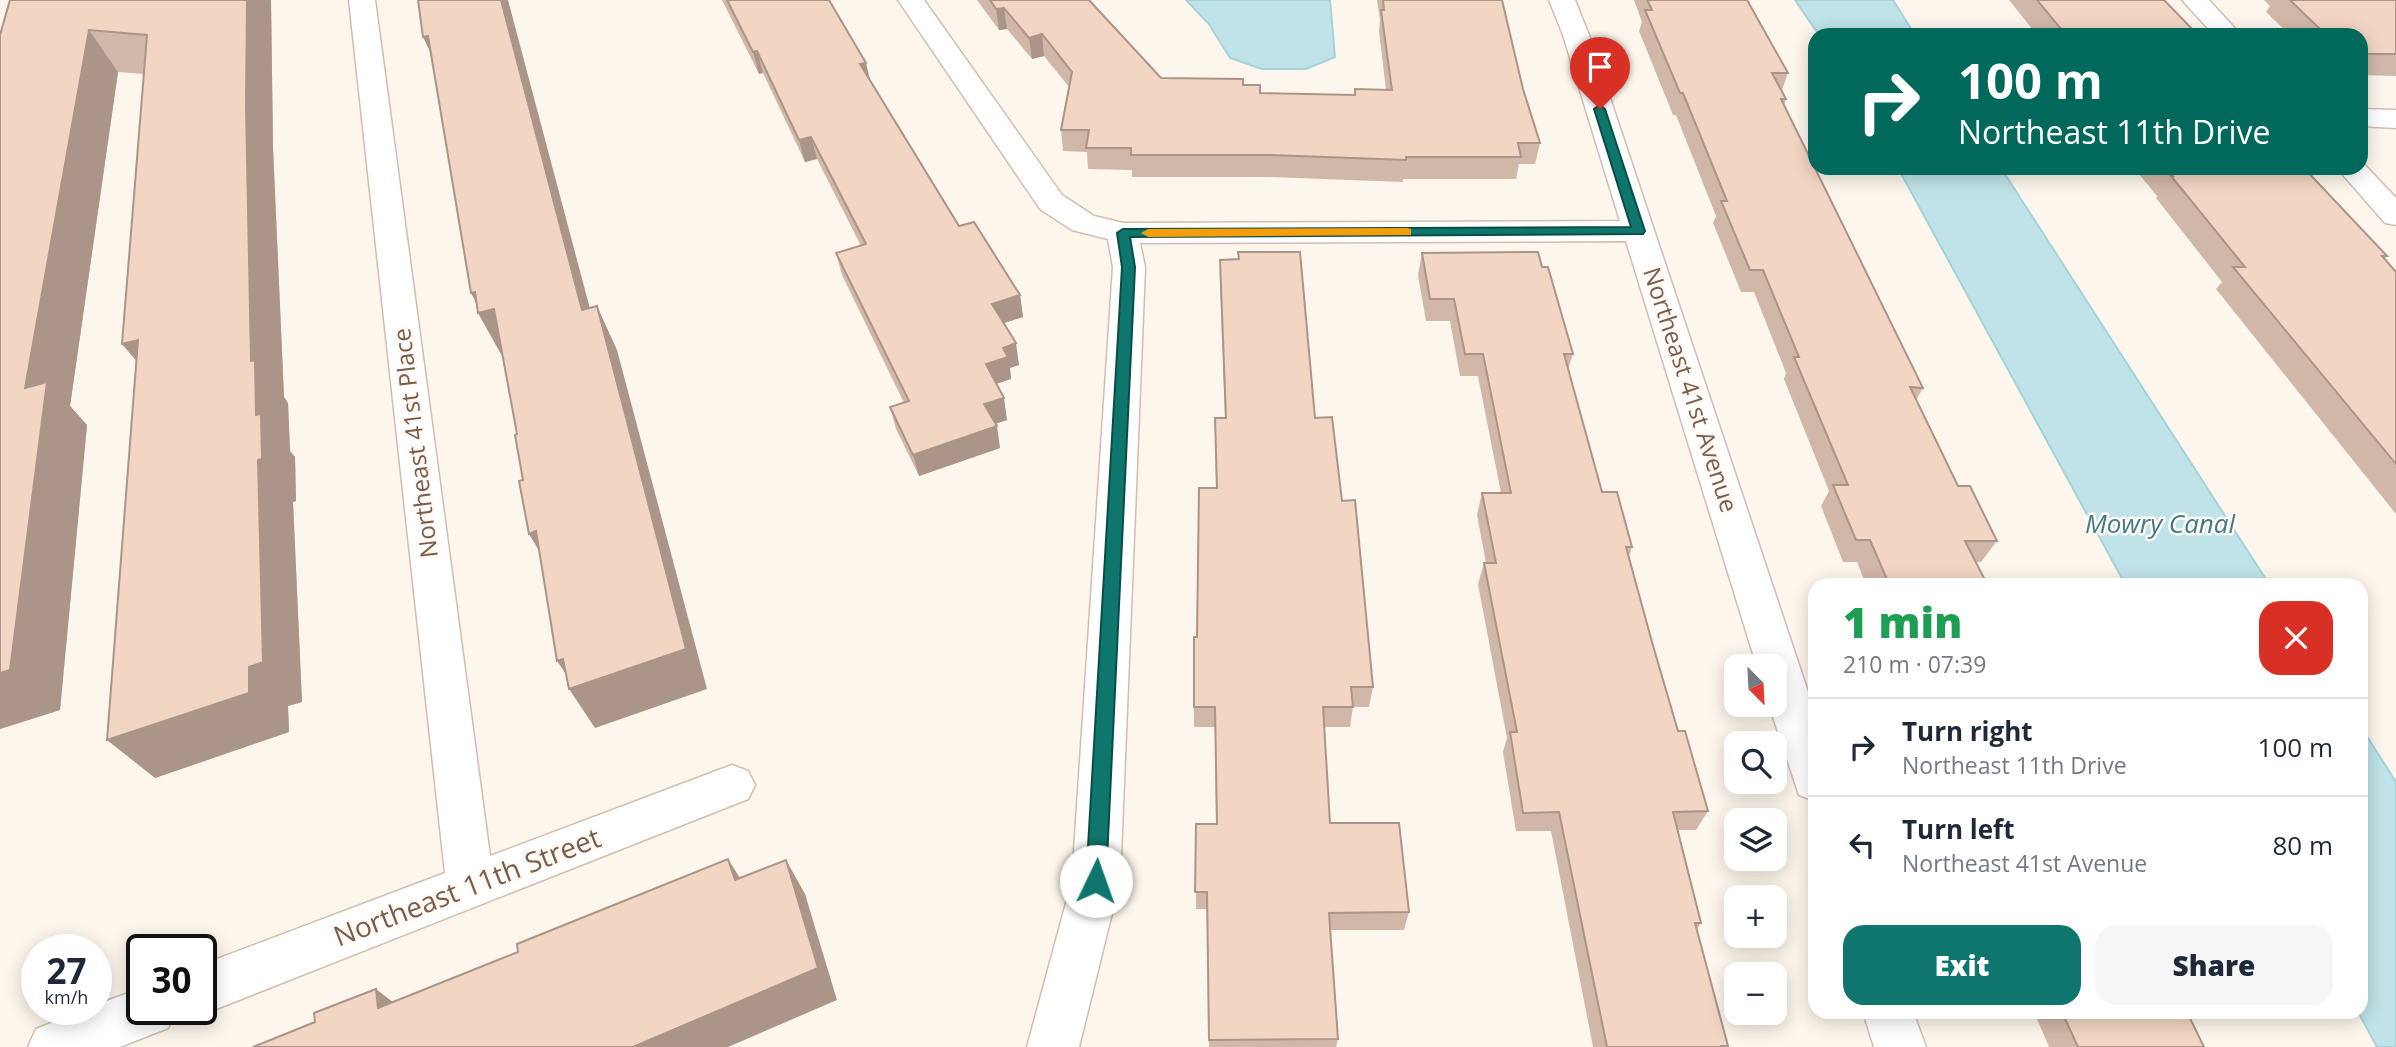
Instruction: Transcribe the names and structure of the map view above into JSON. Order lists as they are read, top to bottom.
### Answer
{
  "streets": {
    "street": ["Northeast 41st Avenue", "Northeast 41st Place", "Northeast 11th Street"]
  },
  "crossings": [
    ["Northeast 41st Place", "Northeast 11th Street"]
  ],
  "water": ["Mowry Canal"],
  "north": "bottom right",
  "page": {
    "turn": ["100 m", "Northeast 11th Drive"],
    "heading": ["1 min", "210 m · 07:39"],
    "map_buttons": ["+", "−"],
    "list": [
      {
        "name": "Turn right",
        "note": "Northeast 11th Drive",
        "value": "100 m"
      },
      {
        "name": "Turn left",
        "note": "Northeast 41st Avenue",
        "value": "80 m"
      }
    ],
    "buttons": ["Exit", "Share"],
    "speed": "27 km/h",
    "limit": "30"
  }
}
